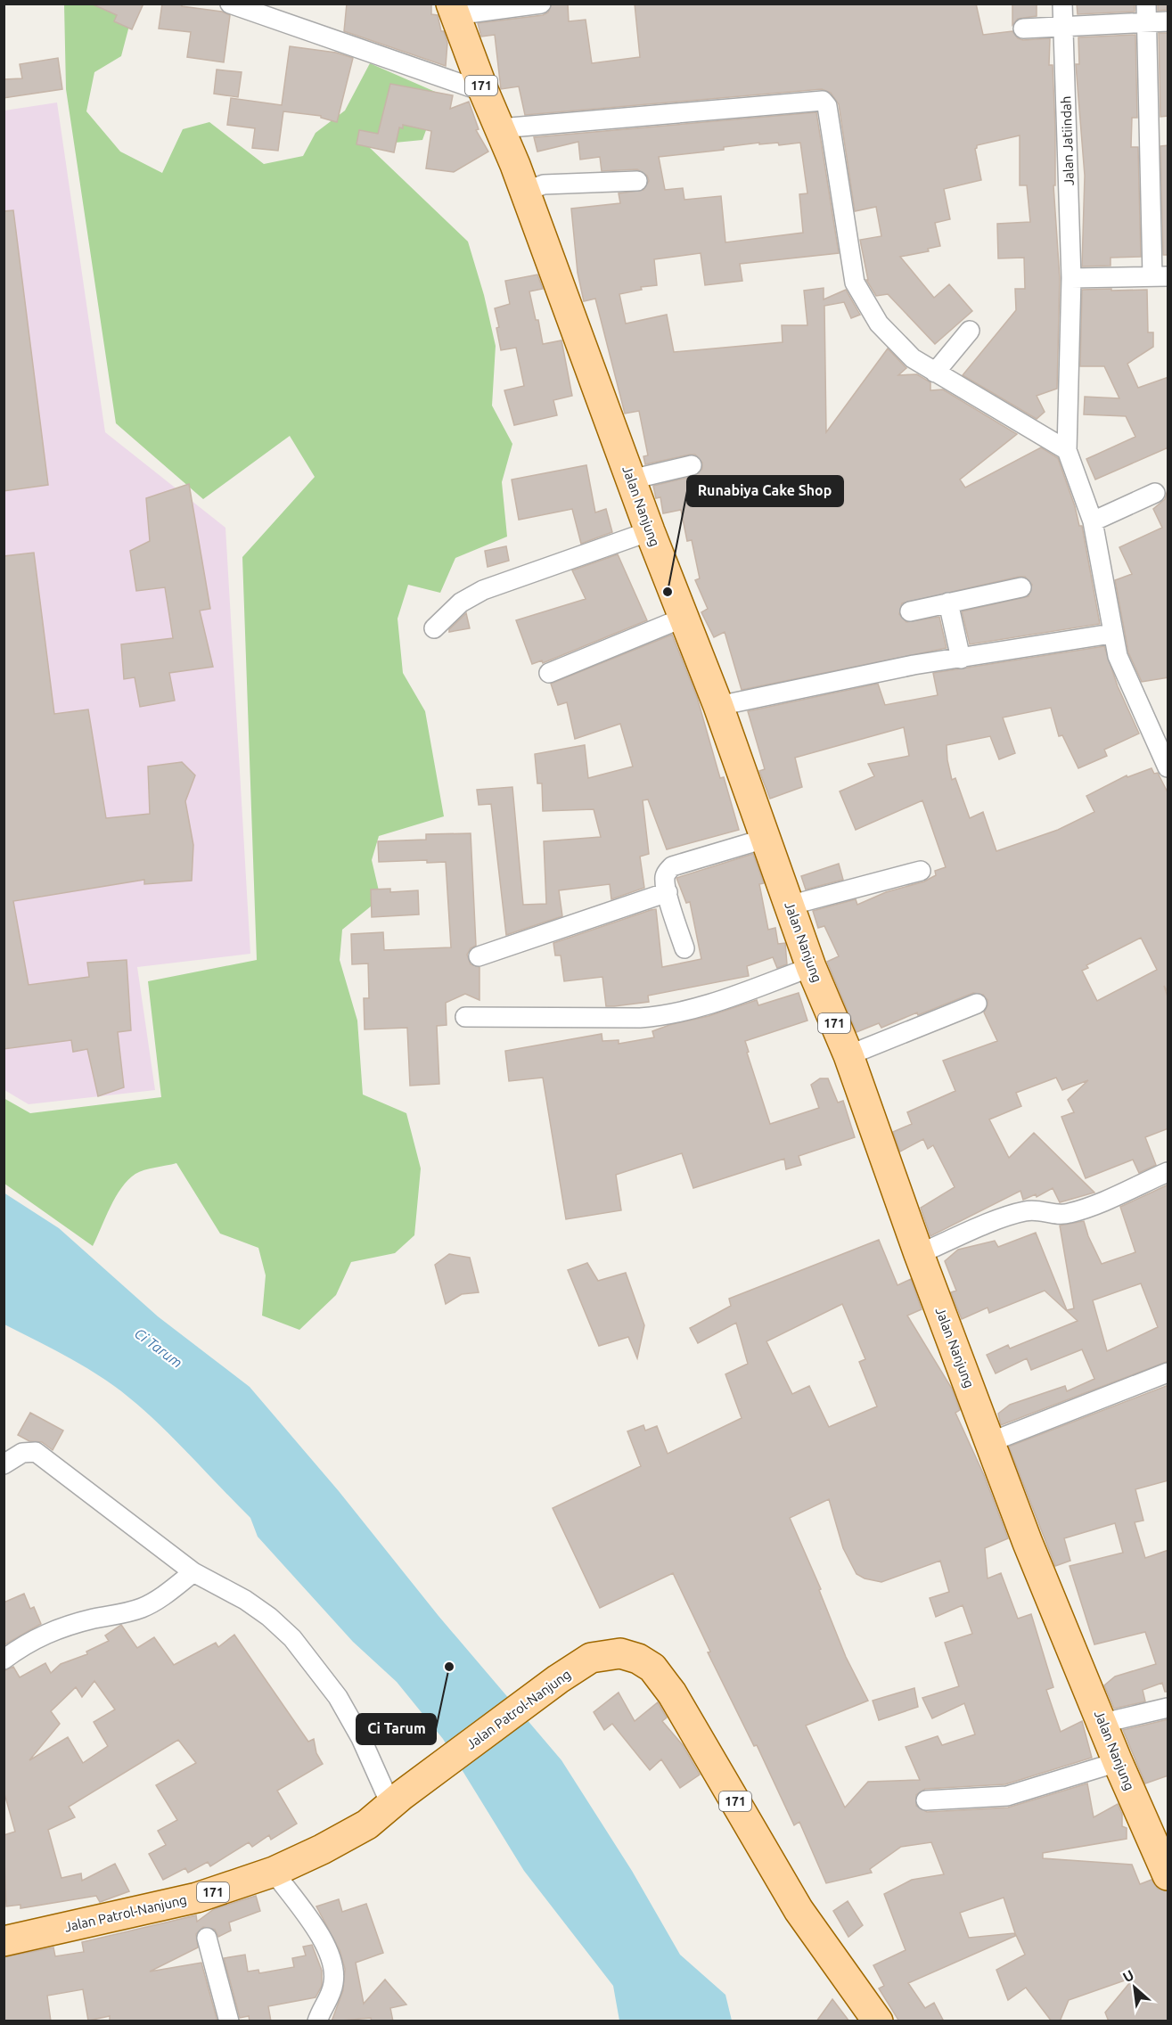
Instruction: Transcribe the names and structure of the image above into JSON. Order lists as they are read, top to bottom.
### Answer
{
  "streets": {
    "main road": ["171", "Jalan Nanjung", "Jalan Patrol-Nanjung"],
    "street": ["Jalan Jatiindah"]
  },
  "water": ["Ci Tarum"],
  "places": ["Runabiya Cake Shop", "Ci Tarum"],
  "north": "top left"
}
